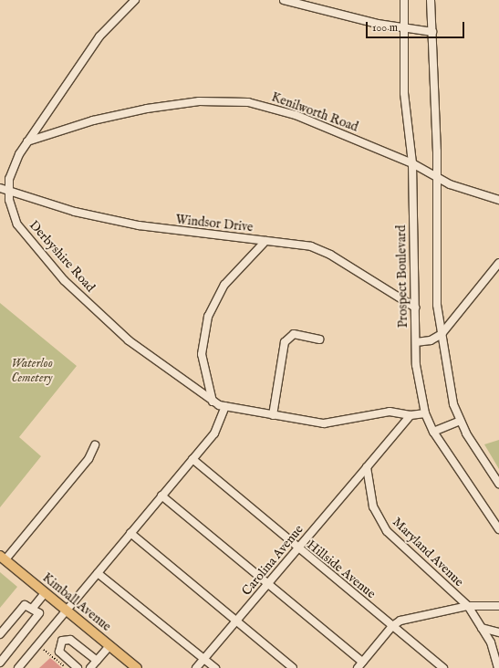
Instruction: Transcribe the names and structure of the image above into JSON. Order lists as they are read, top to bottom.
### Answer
{
  "streets": {
    "main road": ["Kimball Avenue"],
    "street": [
      "Kenilworth Road",
      "Windsor Drive",
      "Derbyshire Road",
      "Prospect Boulevard",
      "Maryland Avenue",
      "Carolina Avenue",
      "Hillside Avenue"
    ]
  },
  "crossings": [
    ["Kenilworth Road", "Derbyshire Road"],
    ["Kenilworth Road", "Prospect Boulevard"],
    ["Windsor Drive", "Derbyshire Road"],
    ["Windsor Drive", "Prospect Boulevard"],
    ["Maryland Avenue", "Carolina Avenue"],
    ["Carolina Avenue", "Hillside Avenue"]
  ],
  "parks": ["Waterloo Cemetery"],
  "scale_bar": "100 m"
}
